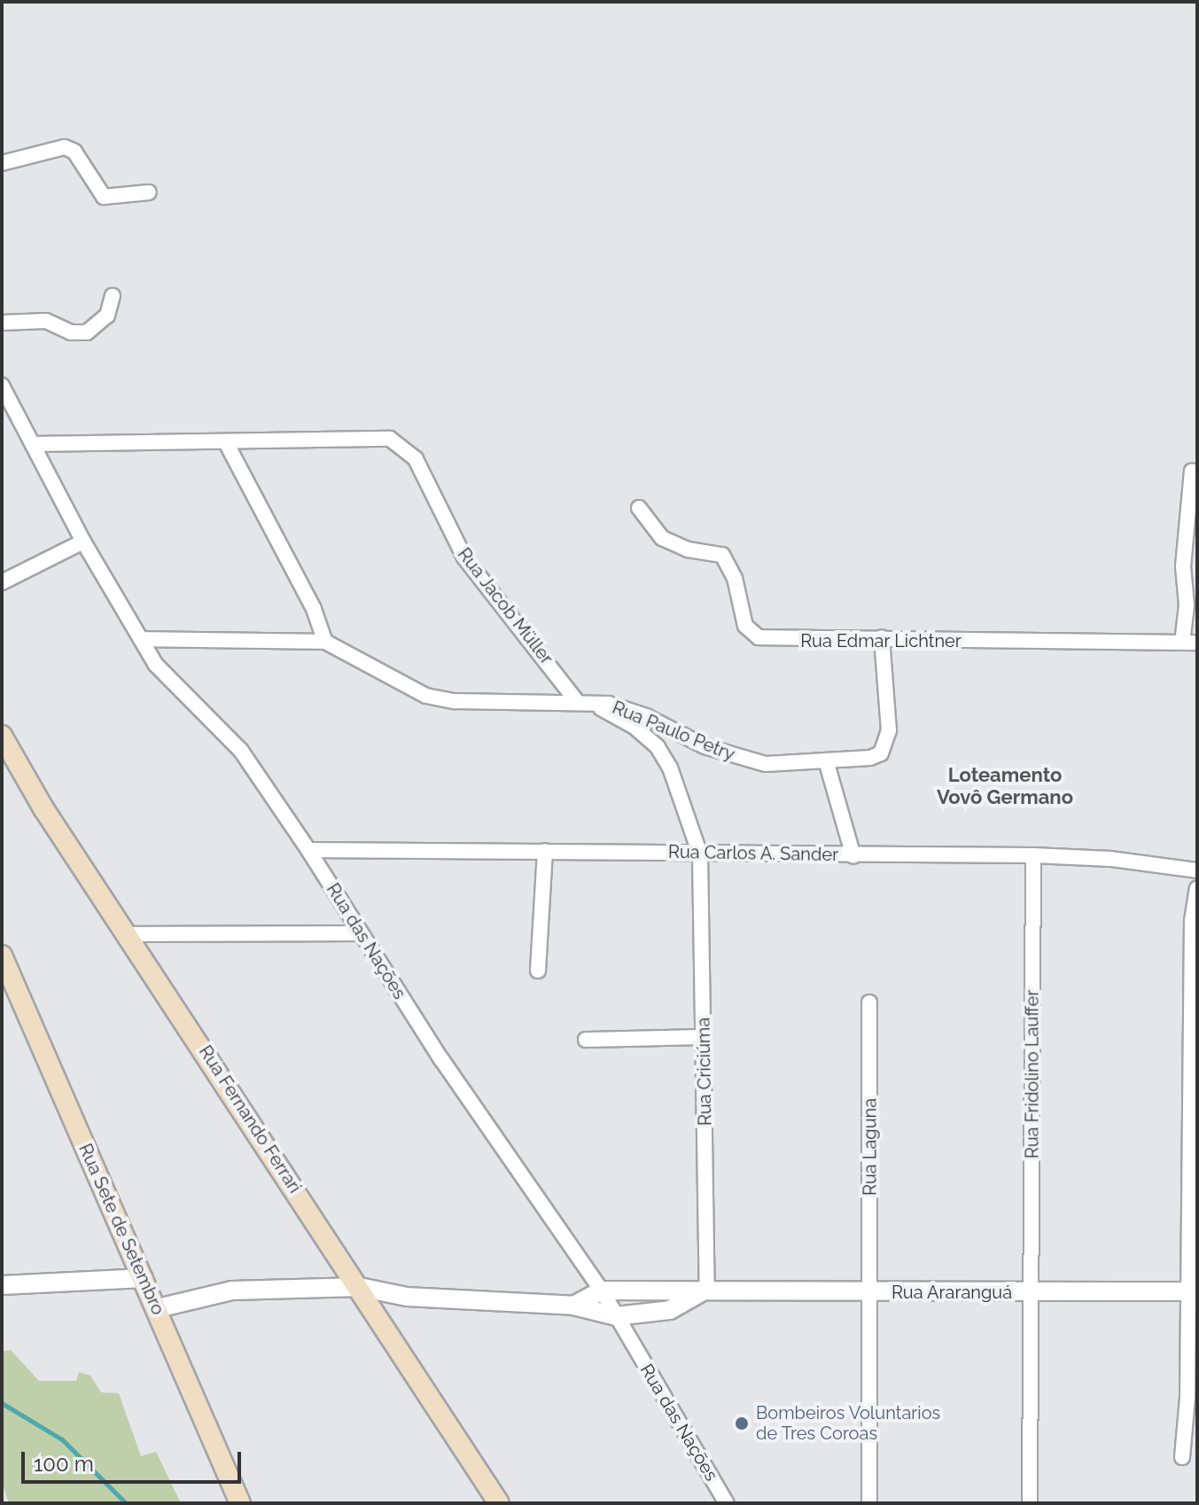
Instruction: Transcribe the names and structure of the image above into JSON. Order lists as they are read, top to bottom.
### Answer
{
  "streets": {
    "main road": ["Rua Fernando Ferrari", "Rua Sete de Setembro"],
    "street": [
      "Rua Jacob Müller",
      "Rua Edmar Lichtner",
      "Rua Paulo Petry",
      "Rua Carlos A. Sander",
      "Rua das Nações",
      "Rua Criciúma",
      "Rua Fridolino Lauffer",
      "Rua Laguna",
      "Rua Araranguá"
    ]
  },
  "crossings": [
    ["Rua Jacob Müller", "Rua Paulo Petry"],
    ["Rua Jacob Müller", "Rua Criciúma"],
    ["Rua Edmar Lichtner", "Rua Paulo Petry"],
    ["Rua Paulo Petry", "Rua Criciúma"],
    ["Rua Carlos A. Sander", "Rua das Nações"],
    ["Rua Carlos A. Sander", "Rua Criciúma"],
    ["Rua Carlos A. Sander", "Rua Fridolino Lauffer"],
    ["Rua das Nações", "Rua Araranguá"],
    ["Rua Criciúma", "Rua Araranguá"],
    ["Rua Fridolino Lauffer", "Rua Araranguá"],
    ["Rua Laguna", "Rua Araranguá"]
  ],
  "districts": ["Loteamento Vovô Germano"],
  "places": ["Bombeiros Voluntarios de Tres Coroas"],
  "scale_bar": "100 m"
}
